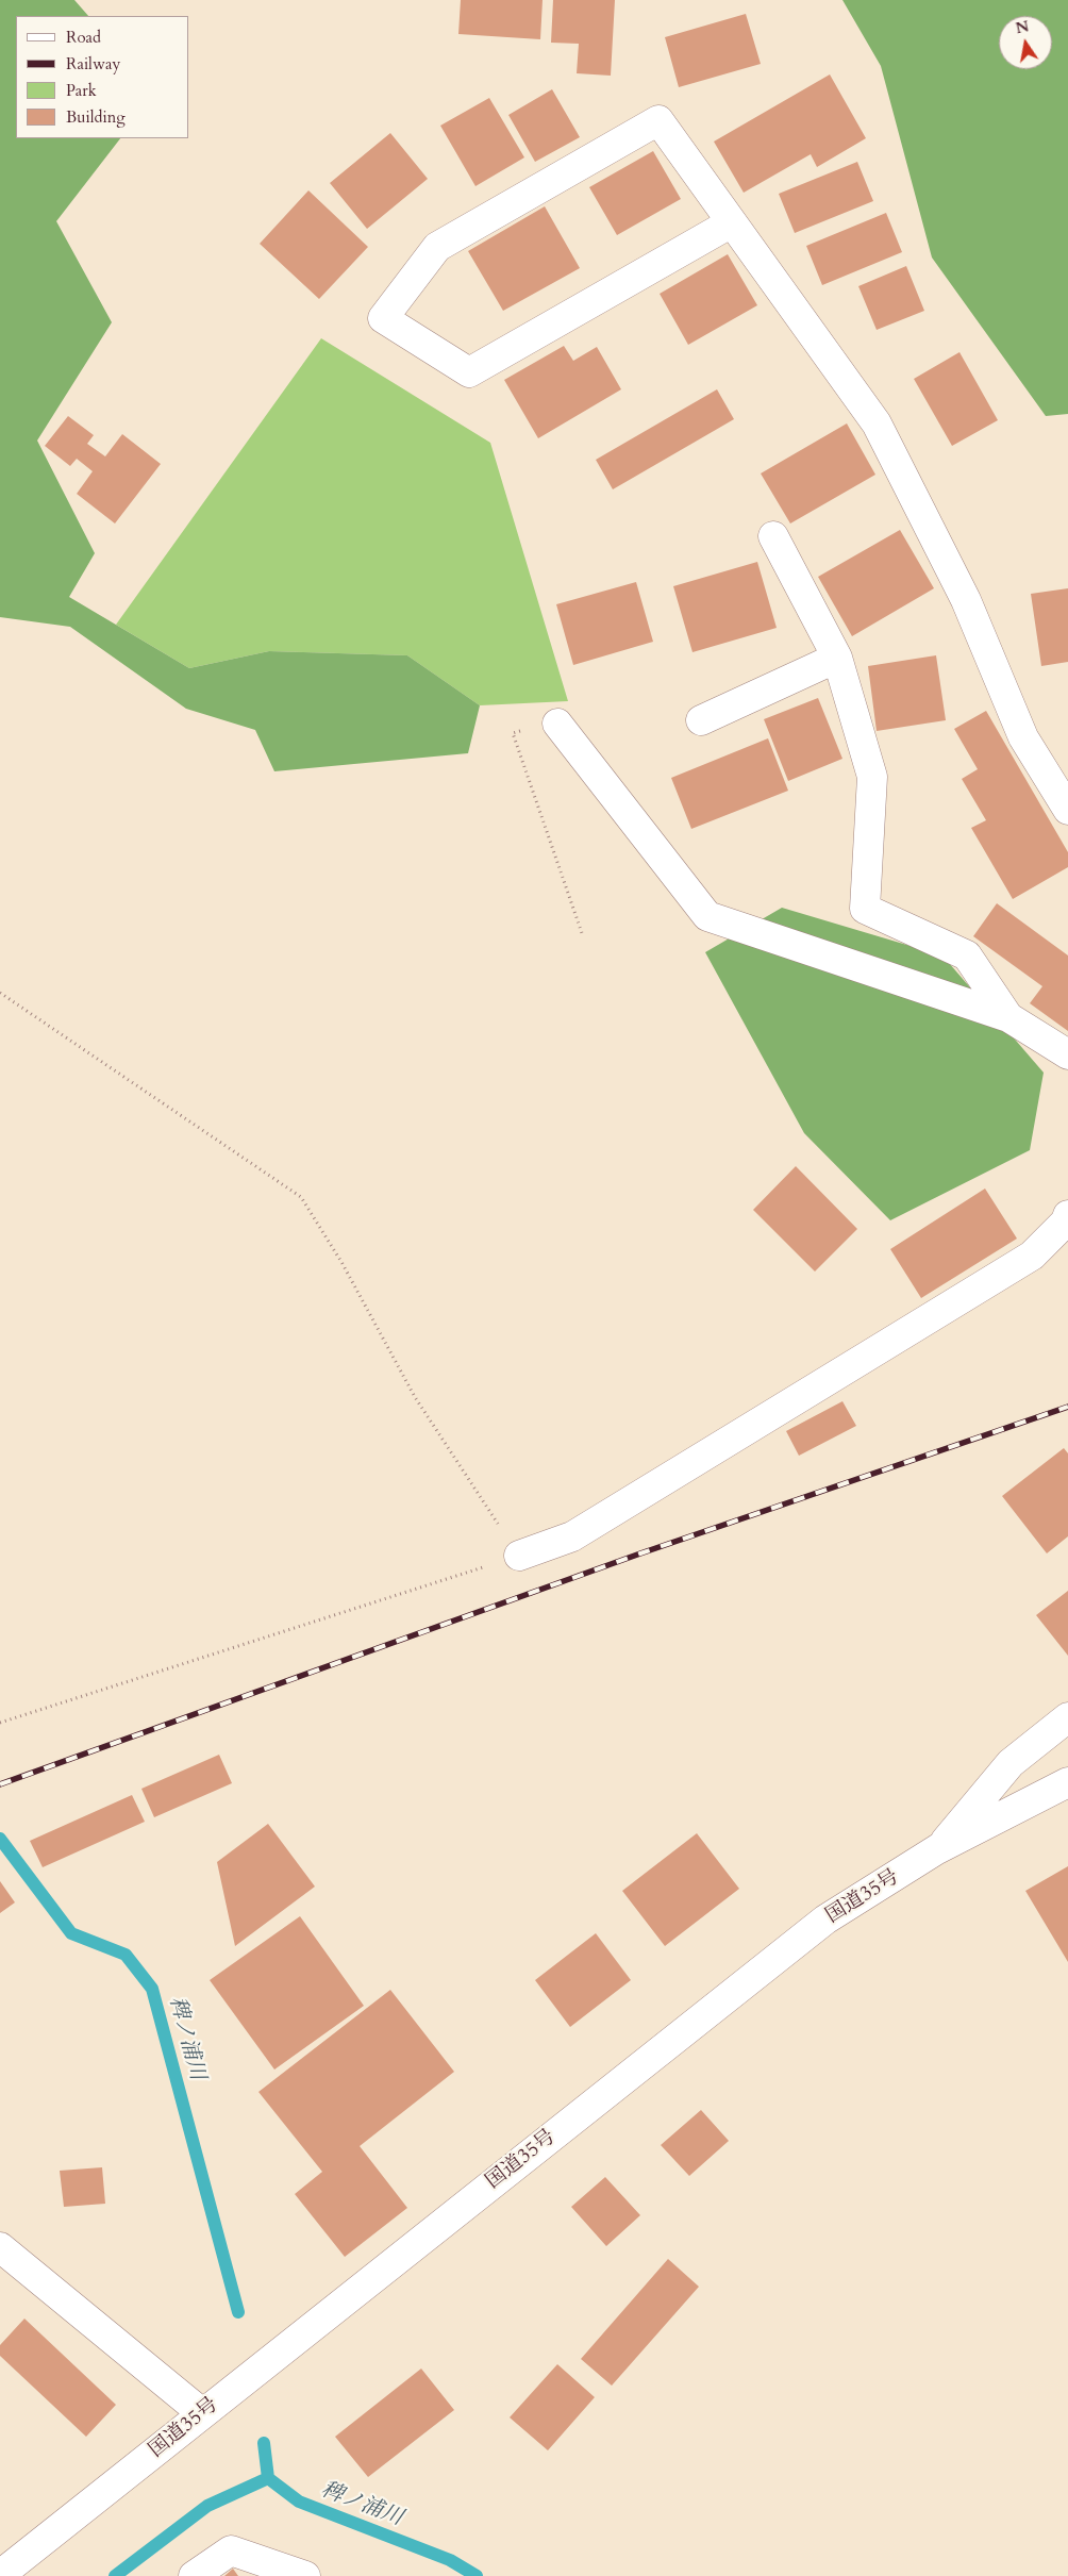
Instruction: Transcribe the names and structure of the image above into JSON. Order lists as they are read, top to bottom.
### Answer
{
  "streets": {
    "main road": ["国道35号"]
  },
  "water": ["稗ノ浦川"],
  "legend": [
    "Road",
    "Railway",
    "Park",
    "Building"
  ],
  "north": "top"
}
